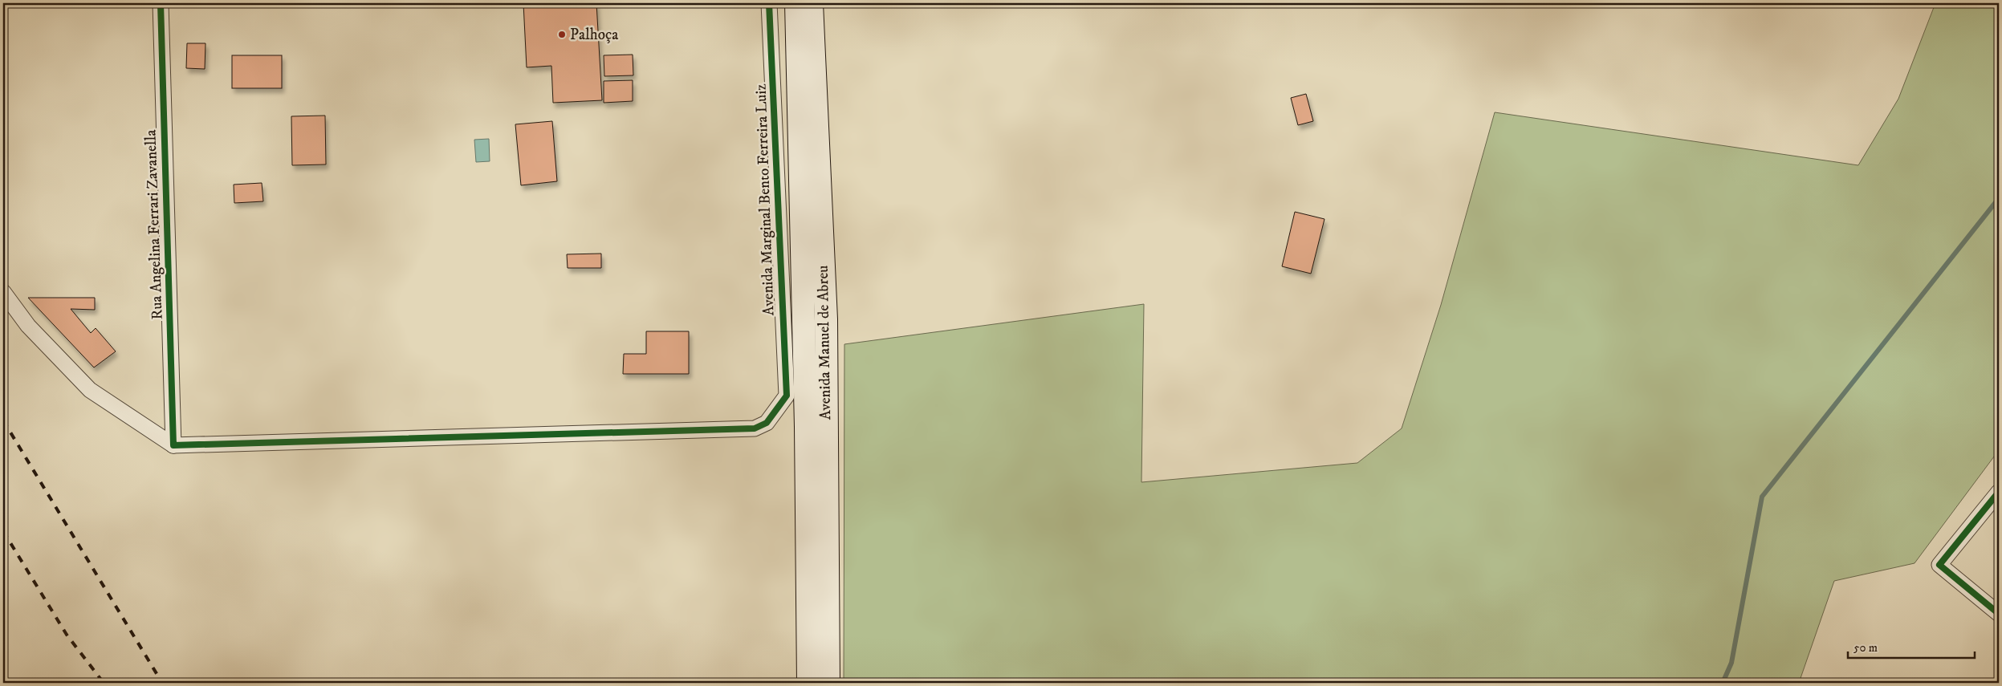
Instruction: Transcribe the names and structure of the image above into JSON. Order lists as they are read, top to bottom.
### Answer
{
  "streets": {
    "main road": ["Avenida Manuel de Abreu"],
    "street": ["Avenida Marginal Bento Ferreira Luiz", "Rua Angelina Ferrari Zavanella"]
  },
  "crossings": [
    ["Avenida Marginal Bento Ferreira Luiz", "Rua Angelina Ferrari Zavanella"]
  ],
  "places": ["Palhoça"],
  "scale_bar": "50 m"
}
